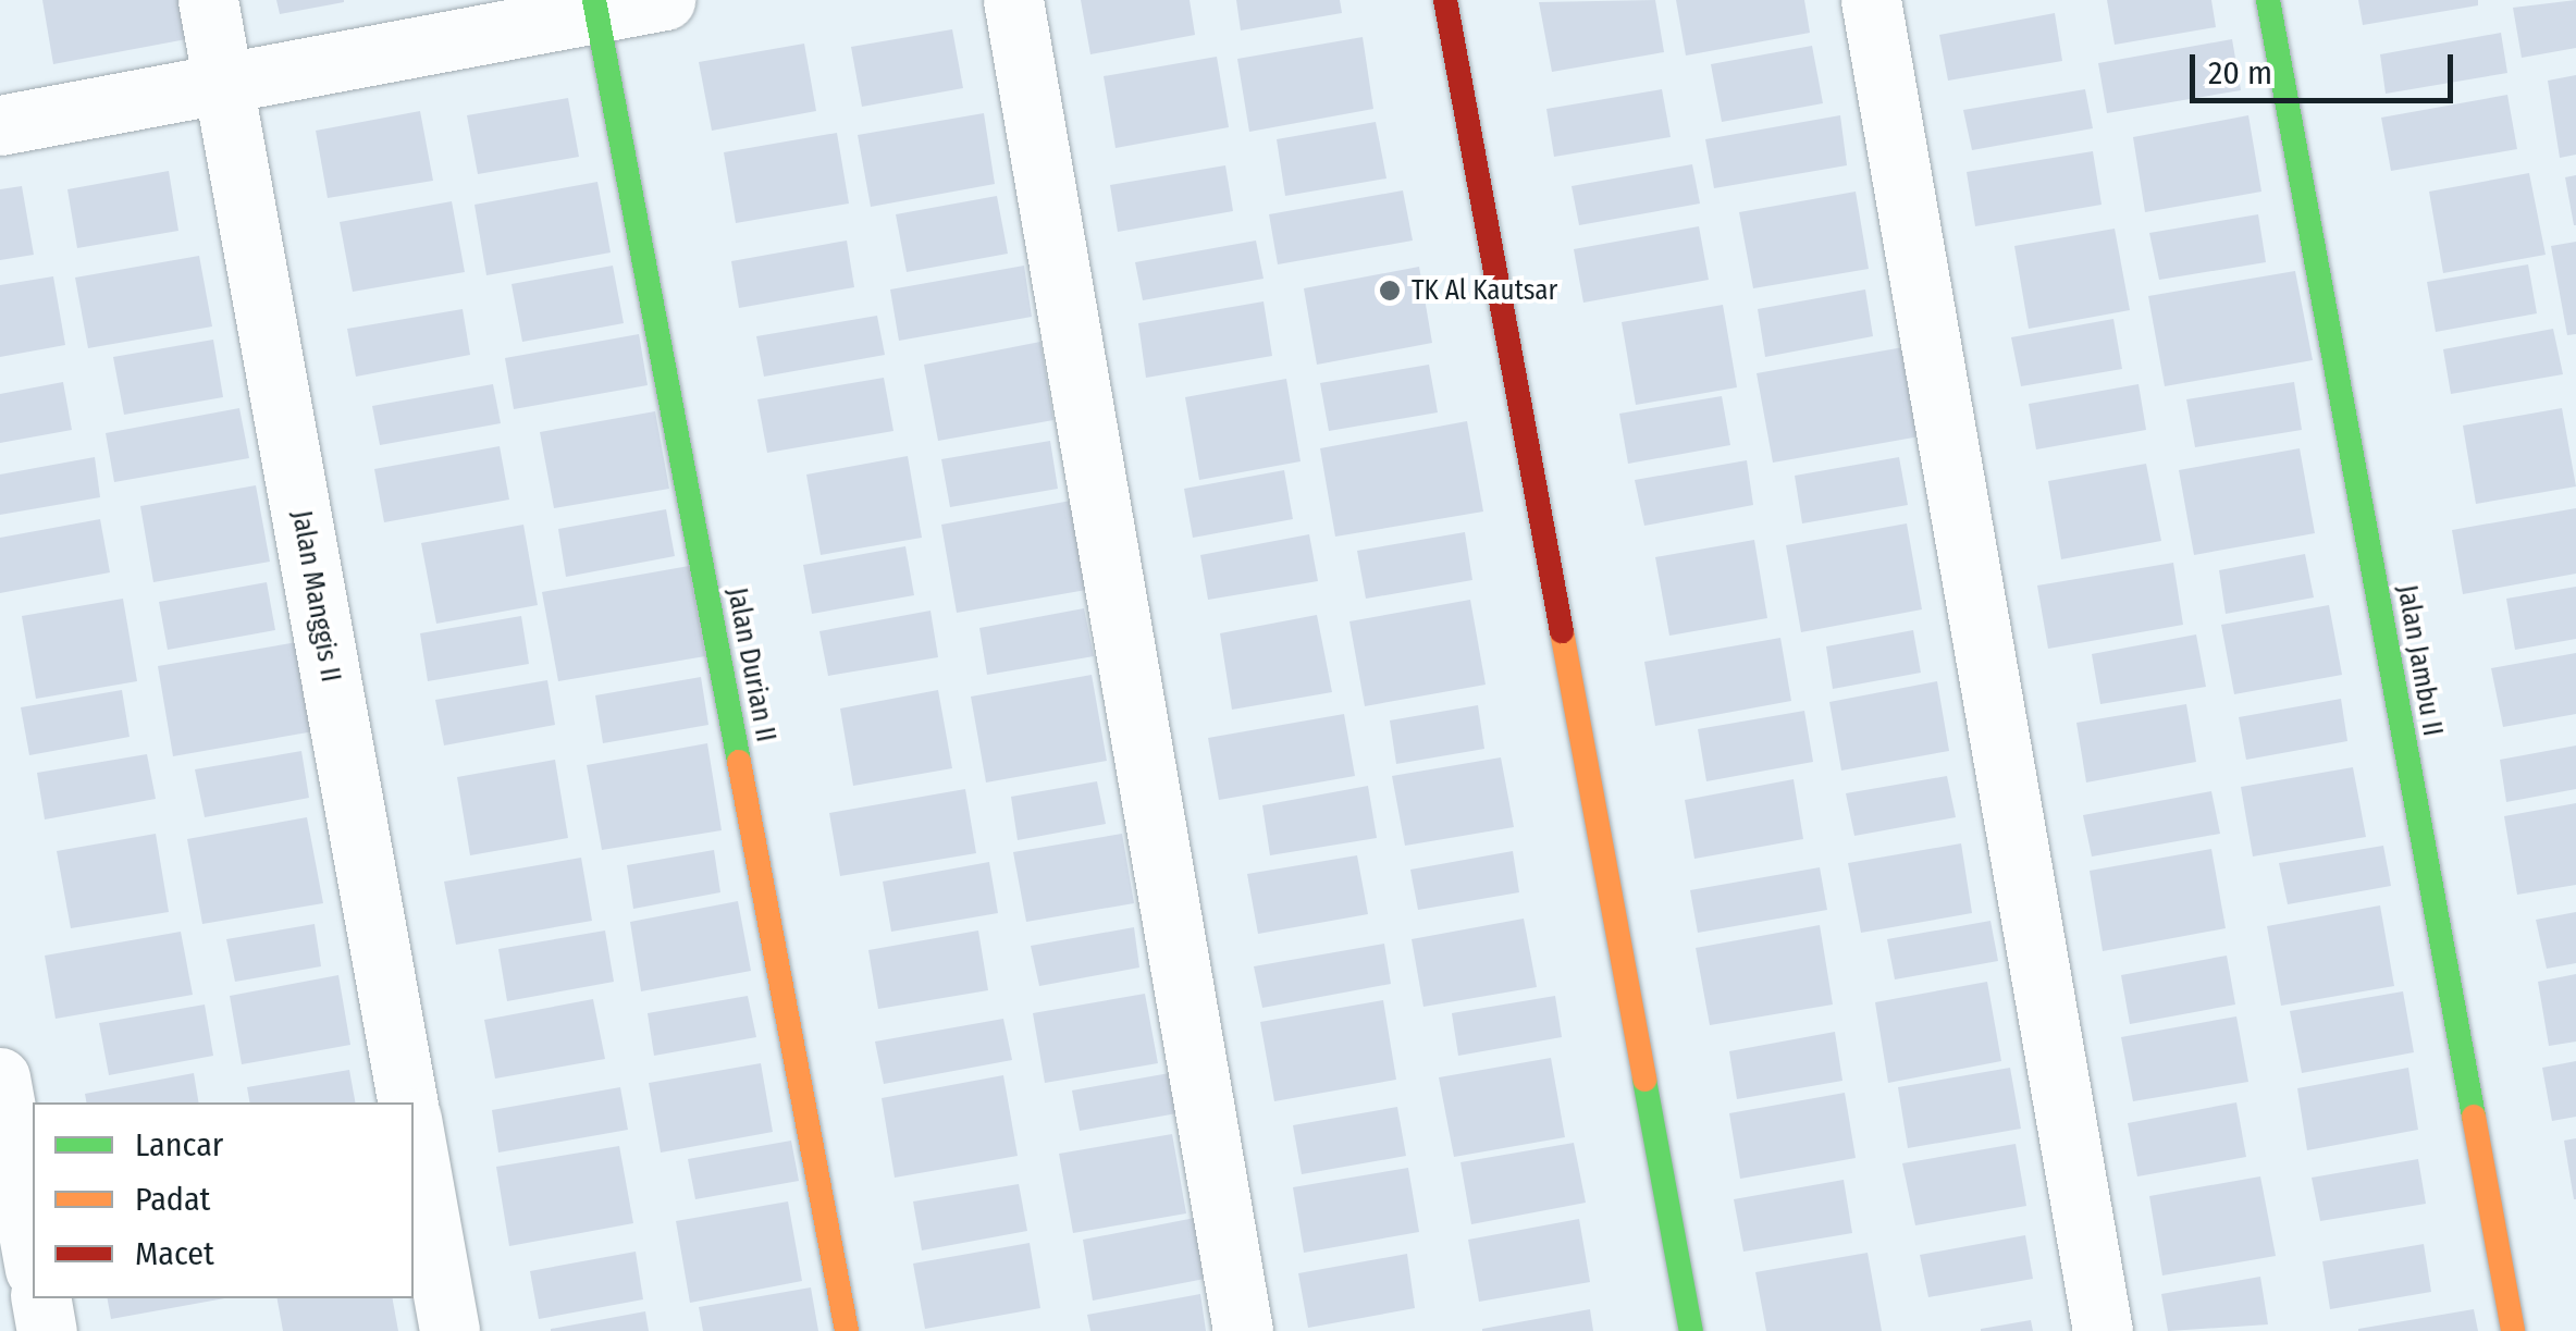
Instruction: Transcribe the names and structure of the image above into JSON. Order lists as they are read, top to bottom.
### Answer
{
  "streets": {
    "street": ["Jalan Manggis II", "Jalan Jambu II", "Jalan Durian II"]
  },
  "places": ["TK Al Kautsar"],
  "legend": ["Lancar", "Padat", "Macet"],
  "scale_bar": "20 m"
}
